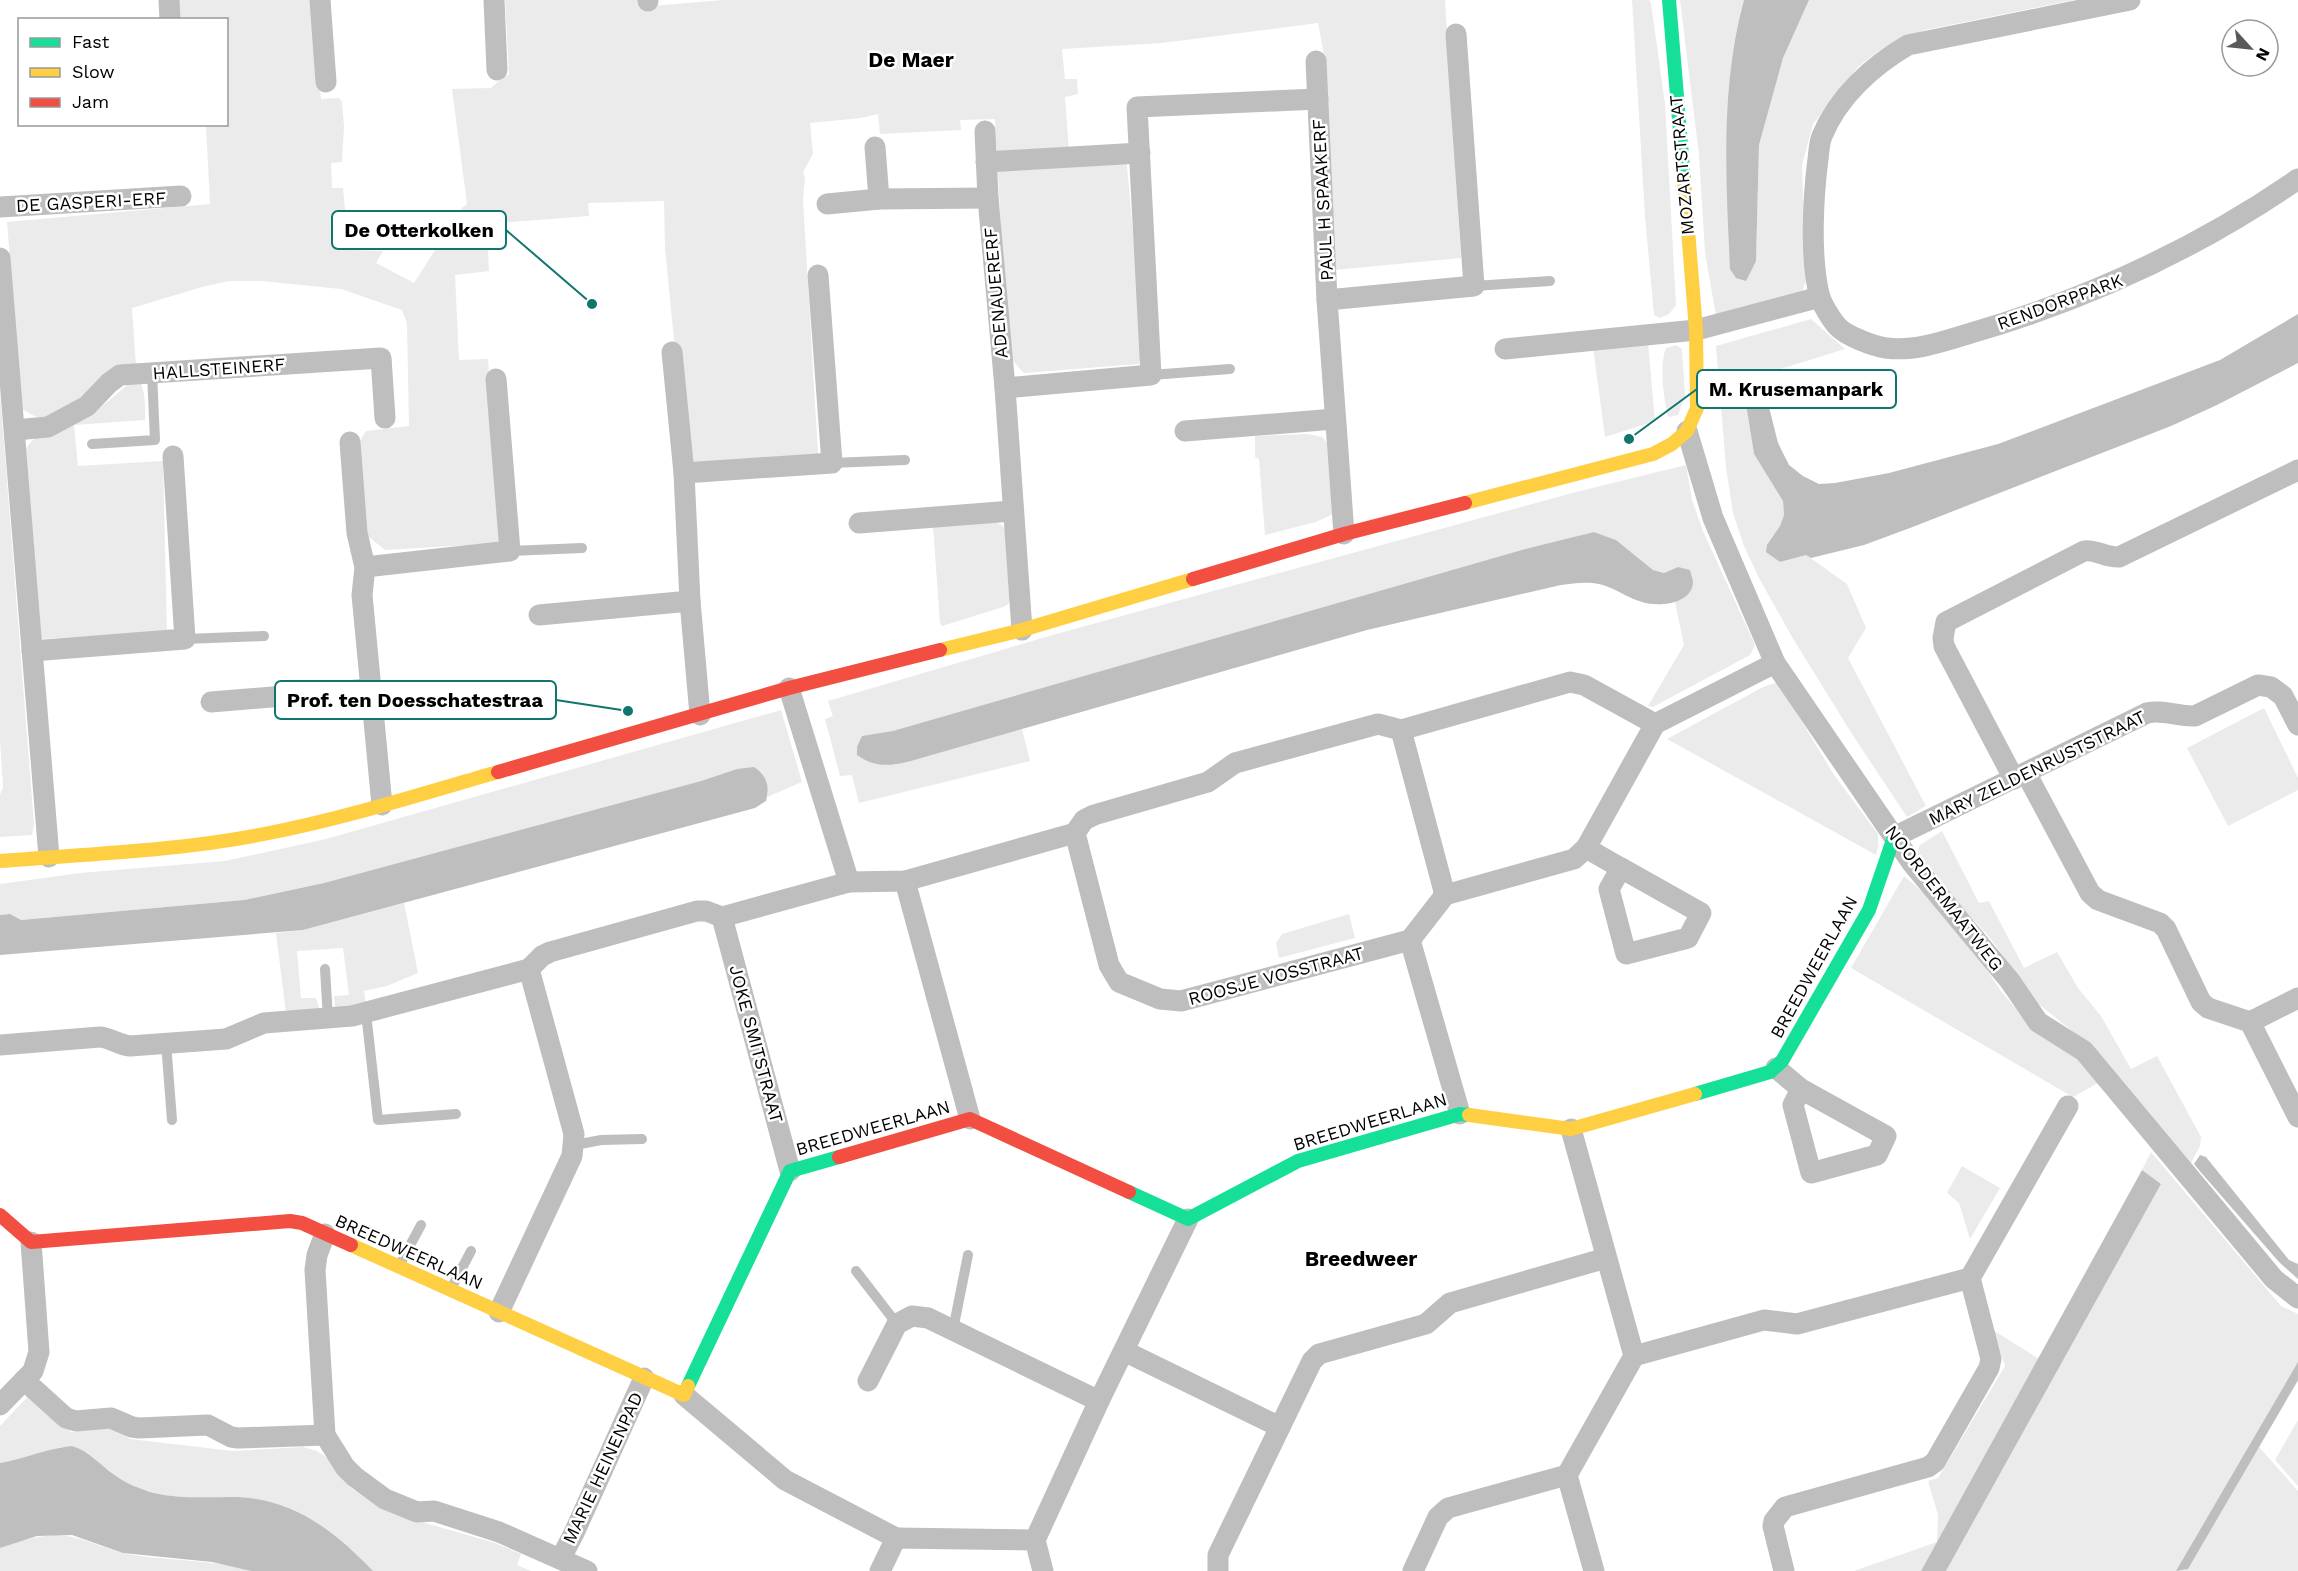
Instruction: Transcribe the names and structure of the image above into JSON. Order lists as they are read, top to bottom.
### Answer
{
  "streets": {
    "street": [
      "MOZARTSTRAAT",
      "PAUL H SPAAKERF",
      "DE GASPERI-ERF",
      "ADENAUERERF",
      "RENDORPPARK",
      "HALLSTEINERF",
      "MARY ZELDENRUSTSTRAAT",
      "NOORDERMAATWEG",
      "BREEDWEERLAAN",
      "ROOSJE VOSSTRAAT",
      "JOKE SMITSTRAAT",
      "MARIE HEINENPAD"
    ]
  },
  "crossings": [
    ["MOZARTSTRAAT", "NOORDERMAATWEG"],
    ["MARY ZELDENRUSTSTRAAT", "NOORDERMAATWEG"],
    ["MARY ZELDENRUSTSTRAAT", "BREEDWEERLAAN"],
    ["NOORDERMAATWEG", "BREEDWEERLAAN"],
    ["BREEDWEERLAAN", "JOKE SMITSTRAAT"],
    ["BREEDWEERLAAN", "MARIE HEINENPAD"]
  ],
  "districts": ["De Maer", "Breedweer"],
  "places": ["De Otterkolken", "M. Krusemanpark", "Prof. ten Doesschatestraa"],
  "legend": ["Fast", "Slow", "Jam"],
  "north": "bottom right"
}
